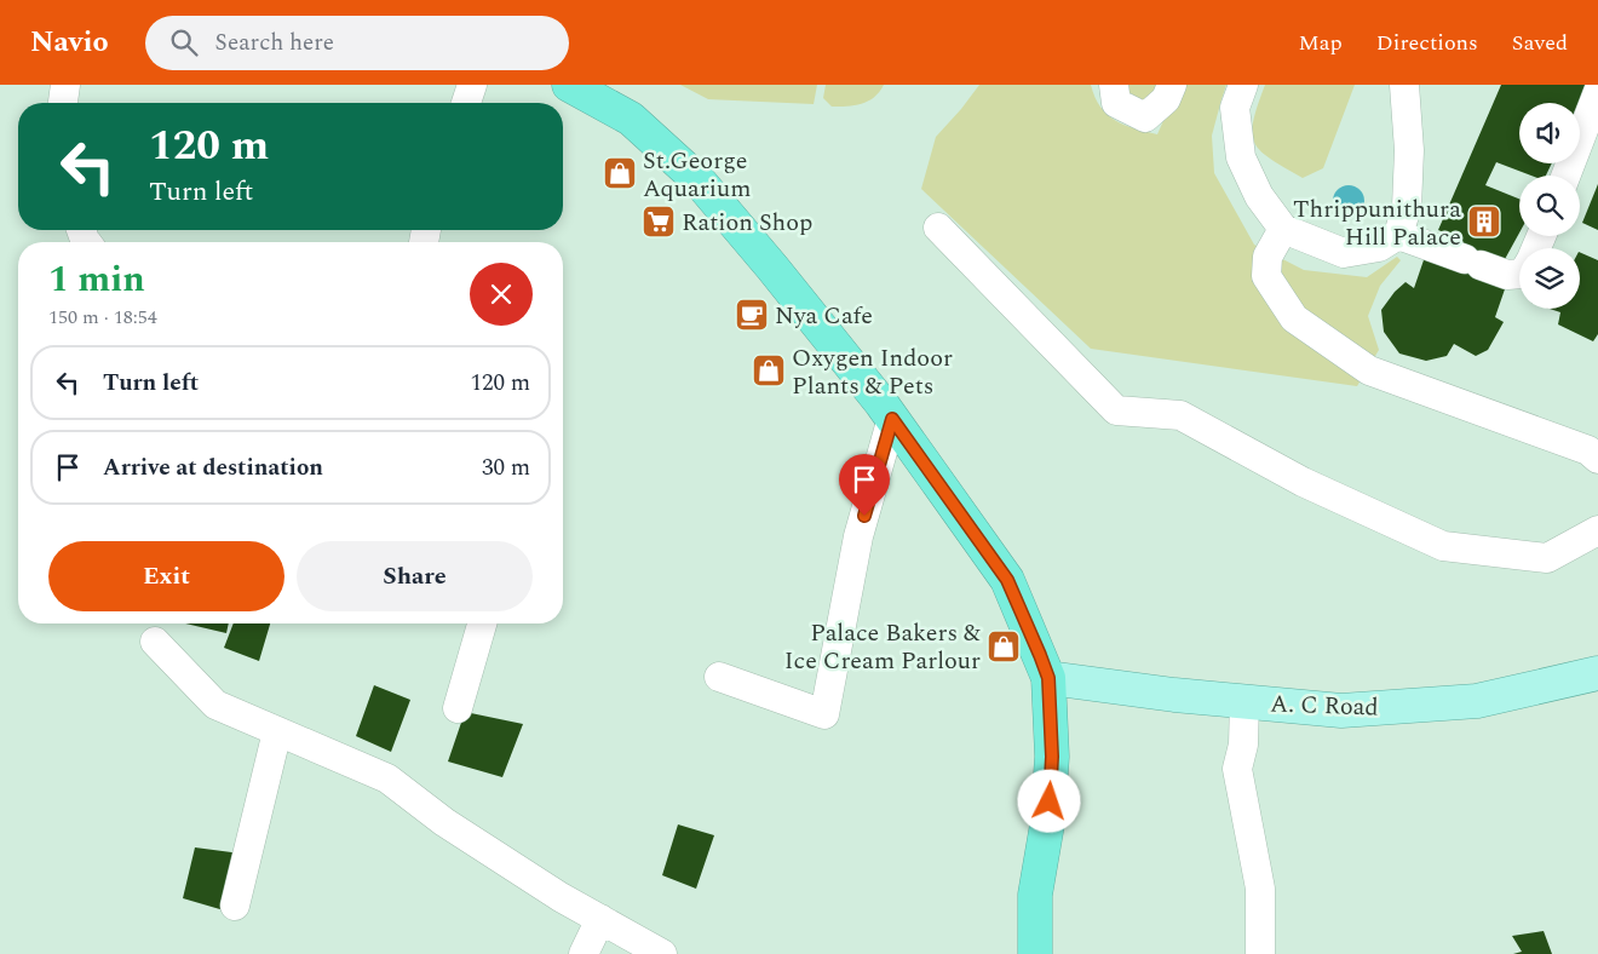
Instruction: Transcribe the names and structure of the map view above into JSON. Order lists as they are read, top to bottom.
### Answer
{
  "streets": {
    "main road": ["A. C Road"]
  },
  "places": {
    "shop": ["St.George Aquarium", "Oxygen Indoor Plants & Pets", "Palace Bakers & Ice Cream Parlour"],
    "supermarket": ["Ration Shop"],
    "building": ["Thrippunithura Hill Palace"],
    "cafe": ["Nya Cafe"]
  },
  "page": {
    "header": "Navio",
    "search": "Search here",
    "nav": ["Map", "Directions", "Saved"],
    "turn": ["120 m", "Turn left"],
    "heading": ["1 min", "150 m · 18:54"],
    "list": [
      {
        "name": "Turn left",
        "value": "120 m"
      },
      {
        "name": "Arrive at destination",
        "value": "30 m"
      }
    ],
    "buttons": ["Exit", "Share"]
  }
}
